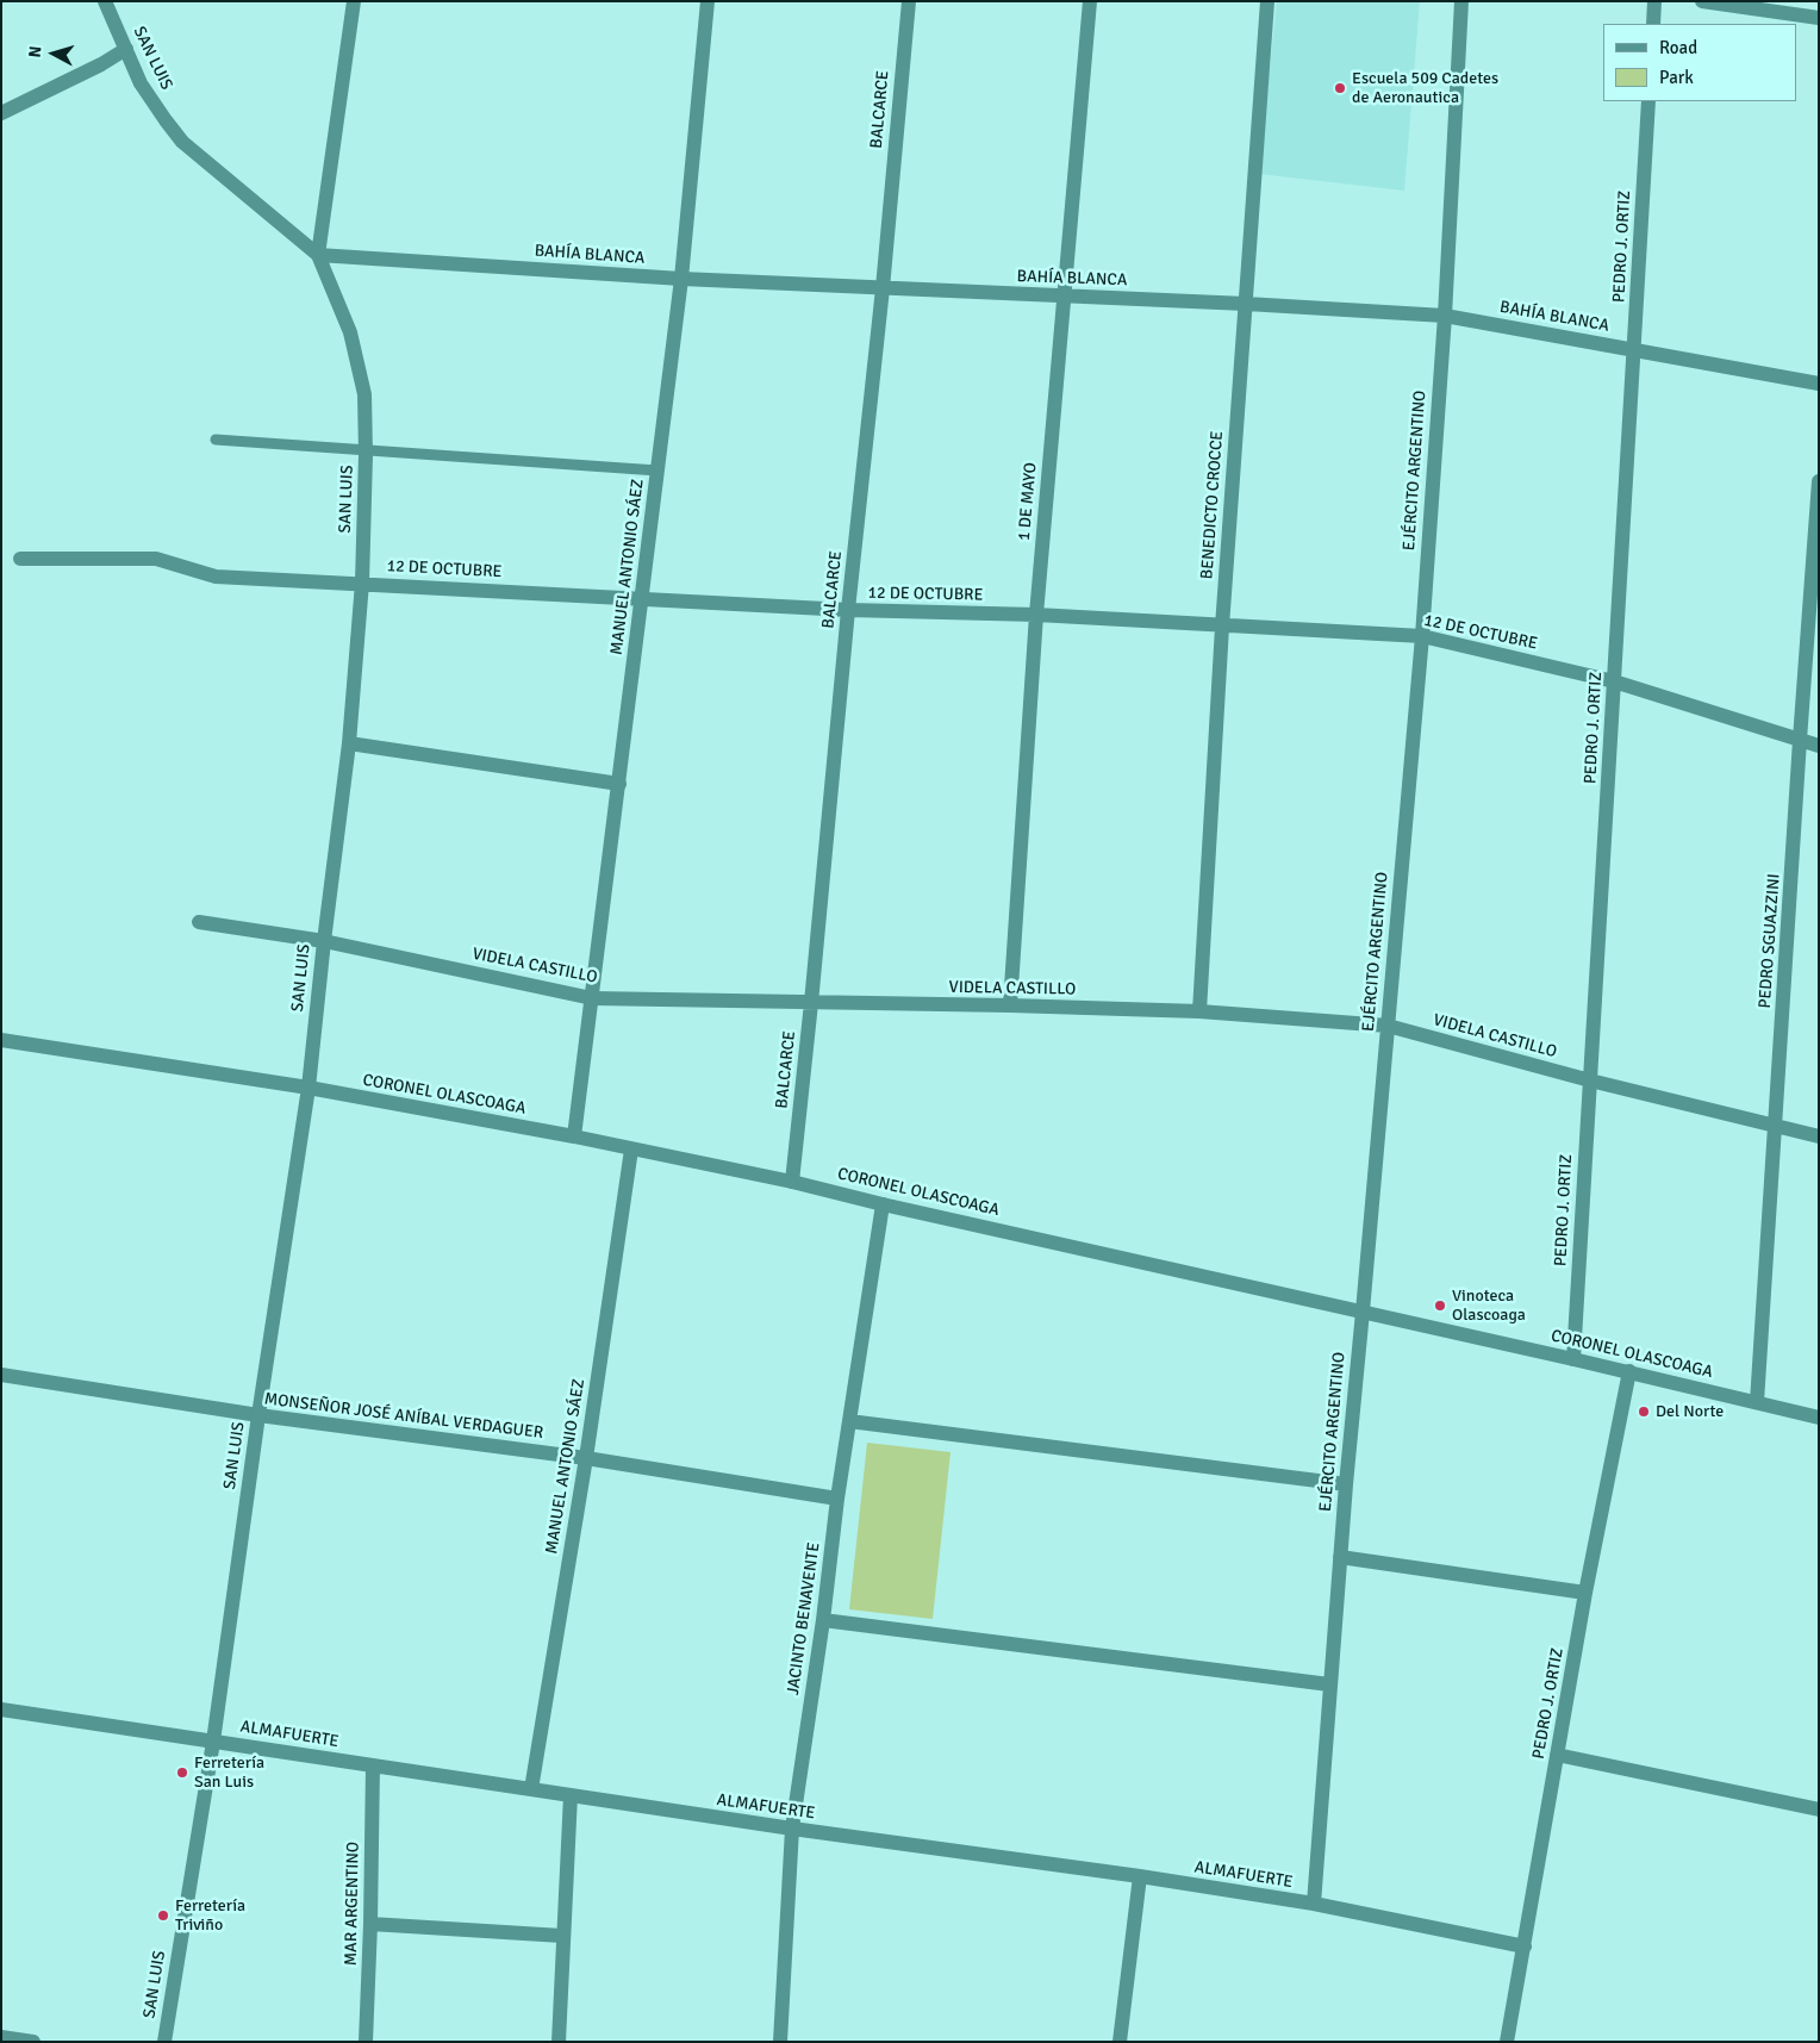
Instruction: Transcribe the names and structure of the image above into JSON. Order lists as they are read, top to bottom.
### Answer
{
  "streets": {
    "street": [
      "SAN LUIS",
      "BALCARCE",
      "PEDRO J. ORTIZ",
      "BAHÍA BLANCA",
      "EJÉRCITO ARGENTINO",
      "1 DE MAYO",
      "BENEDICTO CROCCE",
      "MANUEL ANTONIO SÁEZ",
      "12 DE OCTUBRE",
      "PEDRO SGUAZZINI",
      "VIDELA CASTILLO",
      "CORONEL OLASCOAGA",
      "MONSEÑOR JOSÉ ANÍBAL VERDAGUER",
      "JACINTO BENAVENTE",
      "ALMAFUERTE",
      "MAR ARGENTINO"
    ]
  },
  "crossings": [
    ["SAN LUIS", "BAHÍA BLANCA"],
    ["SAN LUIS", "12 DE OCTUBRE"],
    ["SAN LUIS", "VIDELA CASTILLO"],
    ["SAN LUIS", "CORONEL OLASCOAGA"],
    ["SAN LUIS", "MONSEÑOR JOSÉ ANÍBAL VERDAGUER"],
    ["SAN LUIS", "ALMAFUERTE"],
    ["BALCARCE", "BAHÍA BLANCA"],
    ["BALCARCE", "12 DE OCTUBRE"],
    ["BALCARCE", "VIDELA CASTILLO"],
    ["BALCARCE", "CORONEL OLASCOAGA"],
    ["PEDRO J. ORTIZ", "BAHÍA BLANCA"],
    ["PEDRO J. ORTIZ", "12 DE OCTUBRE"],
    ["PEDRO J. ORTIZ", "VIDELA CASTILLO"],
    ["PEDRO J. ORTIZ", "CORONEL OLASCOAGA"],
    ["PEDRO J. ORTIZ", "ALMAFUERTE"],
    ["BAHÍA BLANCA", "EJÉRCITO ARGENTINO"],
    ["BAHÍA BLANCA", "1 DE MAYO"],
    ["BAHÍA BLANCA", "BENEDICTO CROCCE"],
    ["BAHÍA BLANCA", "MANUEL ANTONIO SÁEZ"],
    ["EJÉRCITO ARGENTINO", "12 DE OCTUBRE"],
    ["EJÉRCITO ARGENTINO", "VIDELA CASTILLO"],
    ["EJÉRCITO ARGENTINO", "CORONEL OLASCOAGA"],
    ["EJÉRCITO ARGENTINO", "ALMAFUERTE"],
    ["1 DE MAYO", "12 DE OCTUBRE"],
    ["1 DE MAYO", "VIDELA CASTILLO"],
    ["BENEDICTO CROCCE", "12 DE OCTUBRE"],
    ["BENEDICTO CROCCE", "VIDELA CASTILLO"],
    ["MANUEL ANTONIO SÁEZ", "12 DE OCTUBRE"],
    ["MANUEL ANTONIO SÁEZ", "VIDELA CASTILLO"],
    ["MANUEL ANTONIO SÁEZ", "CORONEL OLASCOAGA"],
    ["MANUEL ANTONIO SÁEZ", "MONSEÑOR JOSÉ ANÍBAL VERDAGUER"],
    ["MANUEL ANTONIO SÁEZ", "ALMAFUERTE"],
    ["12 DE OCTUBRE", "PEDRO SGUAZZINI"],
    ["PEDRO SGUAZZINI", "VIDELA CASTILLO"],
    ["PEDRO SGUAZZINI", "CORONEL OLASCOAGA"],
    ["CORONEL OLASCOAGA", "JACINTO BENAVENTE"],
    ["MONSEÑOR JOSÉ ANÍBAL VERDAGUER", "JACINTO BENAVENTE"],
    ["JACINTO BENAVENTE", "ALMAFUERTE"],
    ["ALMAFUERTE", "MAR ARGENTINO"]
  ],
  "places": [
    "Escuela 509 Cadetes de Aeronautica",
    "Vinoteca Olascoaga",
    "Del Norte",
    "Ferretería San Luis",
    "Ferretería Triviño"
  ],
  "legend": ["Road", "Park"],
  "north": "left"
}
